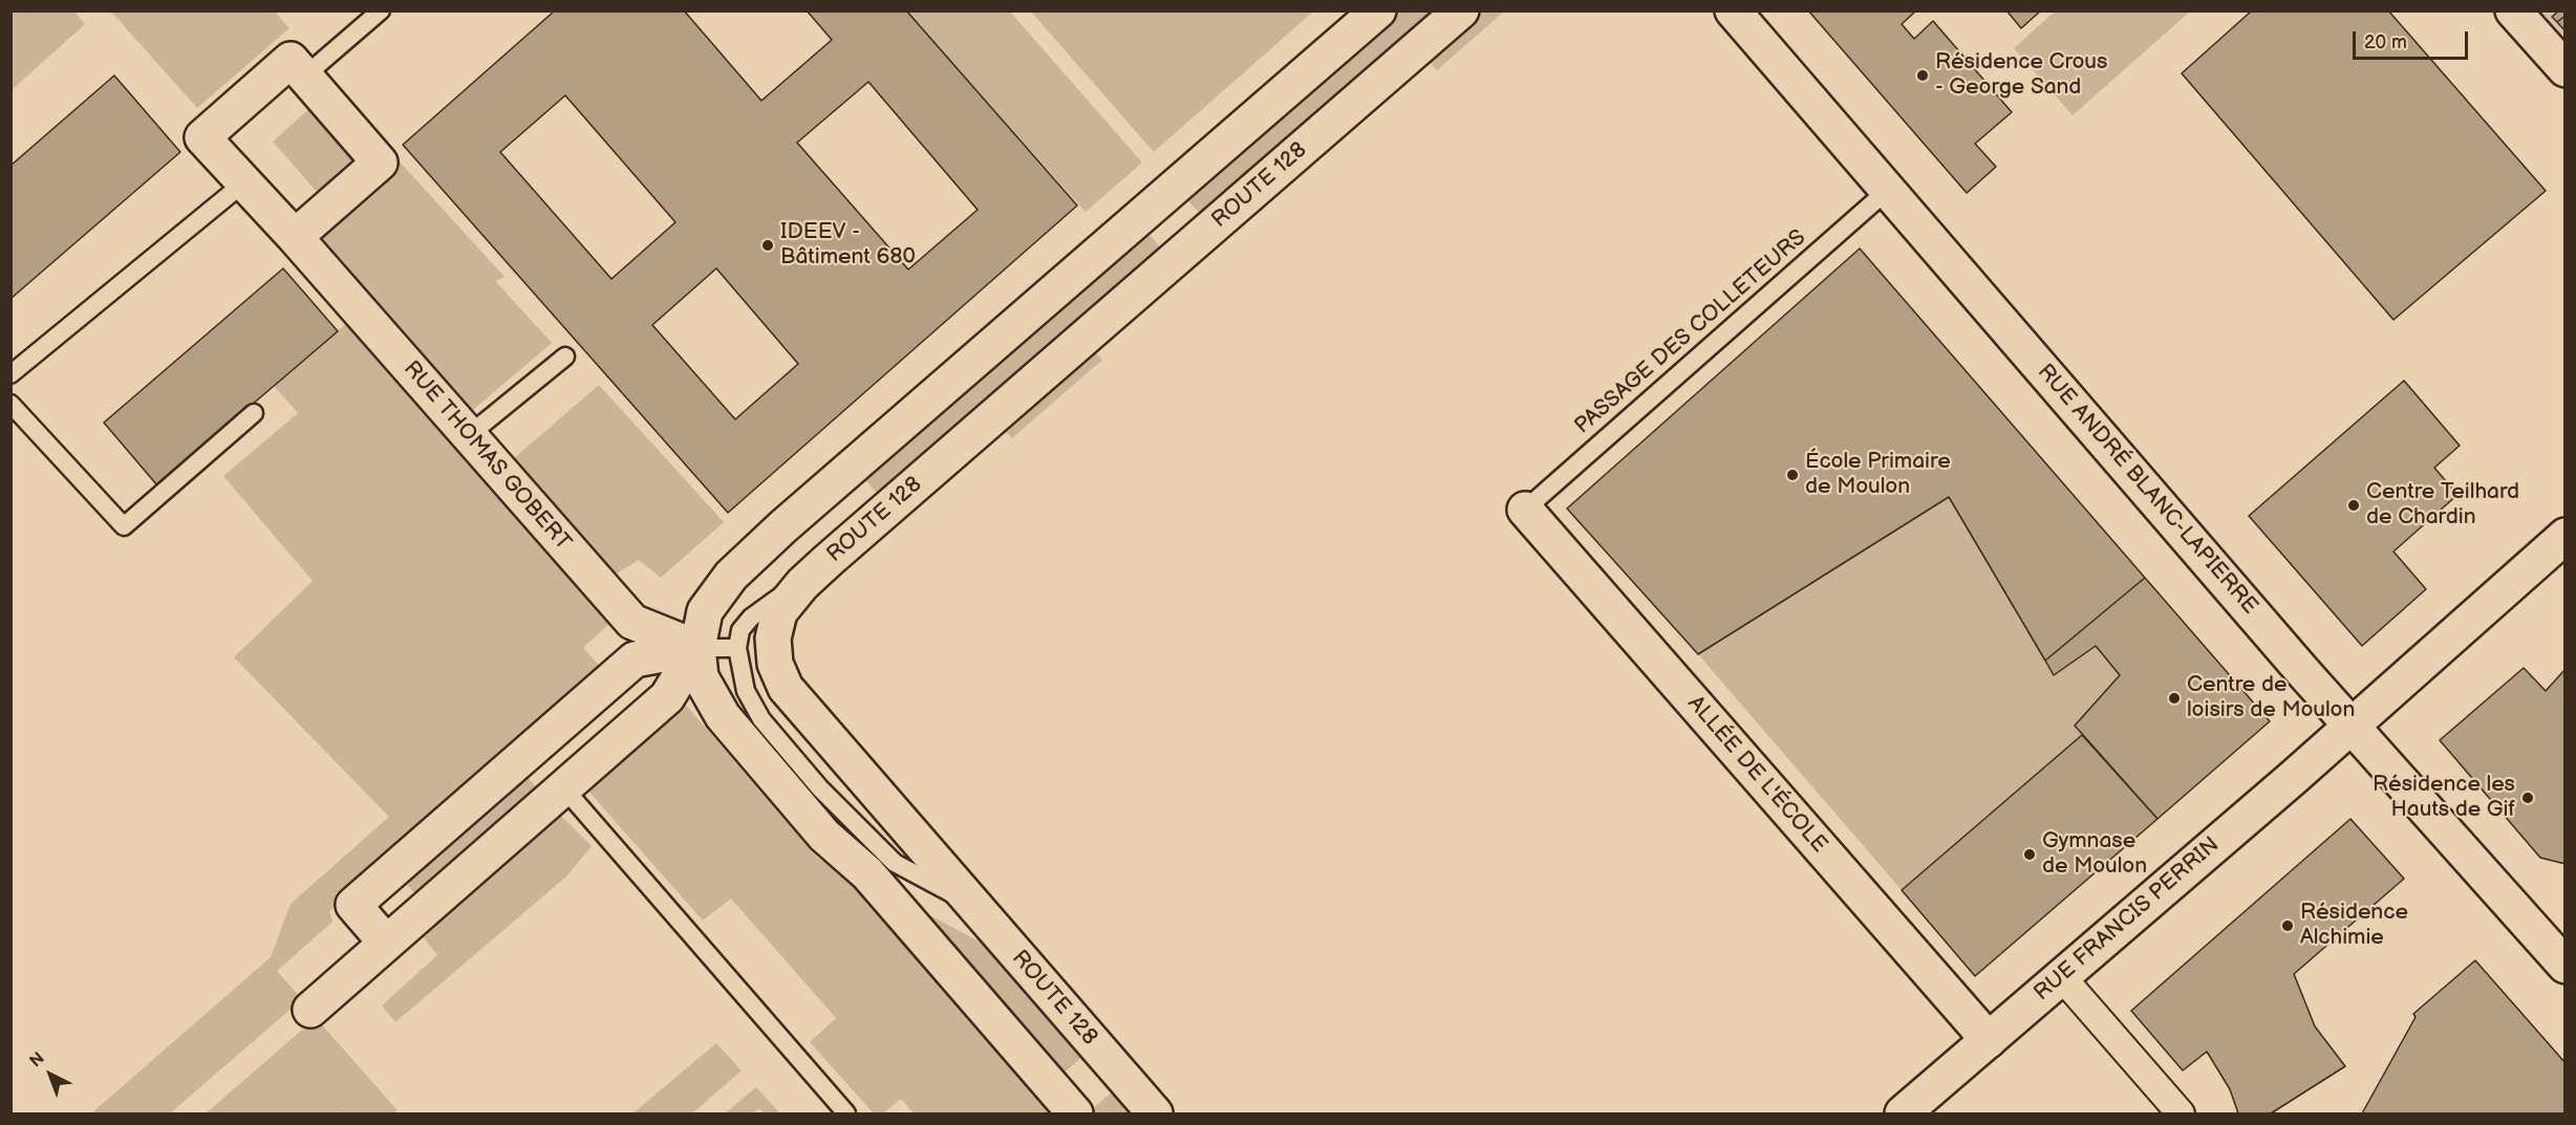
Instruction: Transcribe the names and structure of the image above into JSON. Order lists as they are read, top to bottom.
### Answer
{
  "streets": {
    "street": [
      "ROUTE 128",
      "RUE THOMAS GOBERT",
      "RUE ANDRÉ BLANC-LAPIERRE",
      "ALLÉE DE L'ÉCOLE",
      "RUE FRANCIS PERRIN"
    ],
    "lane": ["PASSAGE DES COLLETEURS"]
  },
  "crossings": [
    ["PASSAGE DES COLLETEURS", "RUE ANDRÉ BLANC-LAPIERRE"],
    ["PASSAGE DES COLLETEURS", "ALLÉE DE L'ÉCOLE"],
    ["RUE ANDRÉ BLANC-LAPIERRE", "RUE FRANCIS PERRIN"],
    ["ALLÉE DE L'ÉCOLE", "RUE FRANCIS PERRIN"]
  ],
  "places": [
    "Résidence Crous - George Sand",
    "IDEEV - Bâtiment 680",
    "École Primaire de Moulon",
    "Centre Teilhard de Chardin",
    "Centre de loisirs de Moulon",
    "Résidence les Hauts de Gif",
    "Gymnase de Moulon",
    "Résidence Alchimie"
  ],
  "scale_bar": "20 m",
  "north": "top left"
}
